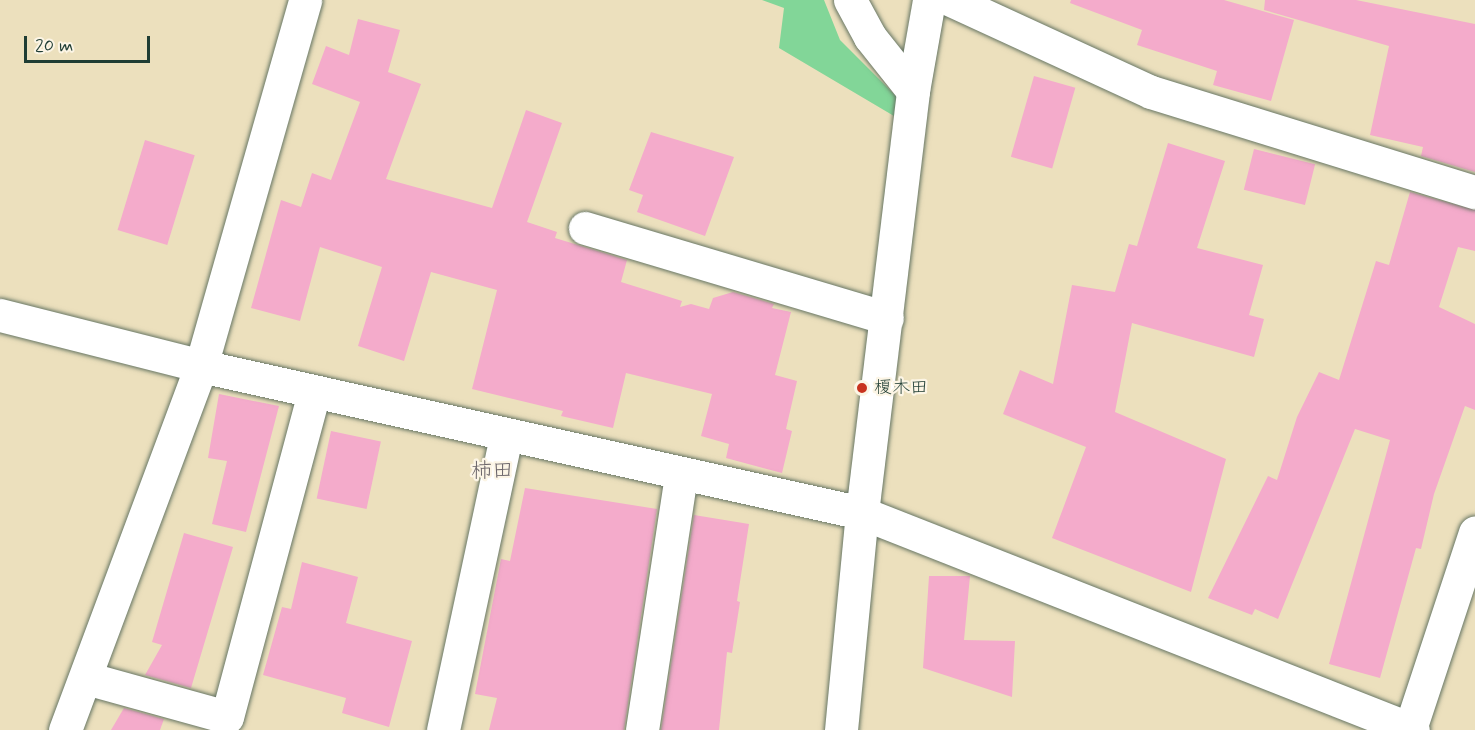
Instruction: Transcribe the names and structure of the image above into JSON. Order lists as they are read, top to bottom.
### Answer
{
  "districts": ["柿田"],
  "places": ["榎木田"],
  "scale_bar": "20 m"
}
